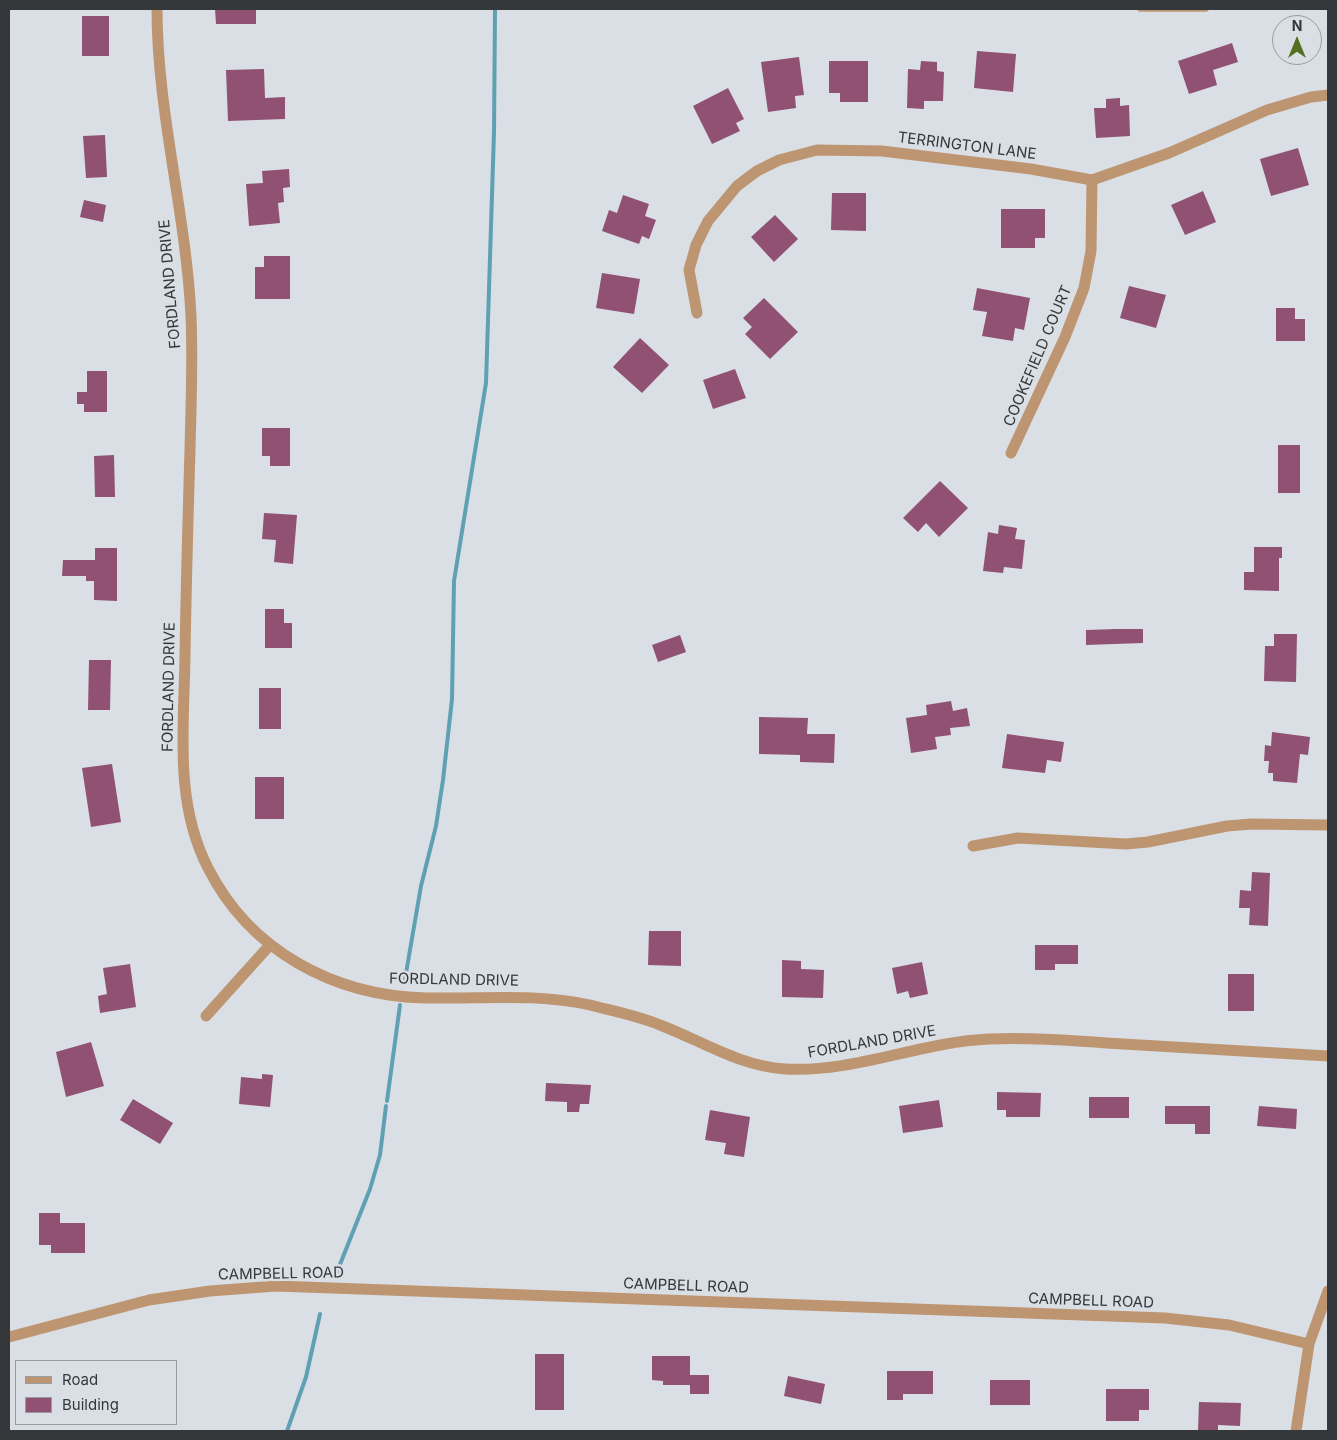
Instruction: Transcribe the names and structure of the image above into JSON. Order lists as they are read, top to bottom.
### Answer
{
  "streets": {
    "street": [
      "TERRINGTON LANE",
      "FORDLAND DRIVE",
      "COOKEFIELD COURT",
      "CAMPBELL ROAD"
    ]
  },
  "crossings": [
    ["TERRINGTON LANE", "COOKEFIELD COURT"]
  ],
  "legend": ["Road", "Building"],
  "north": "top"
}
